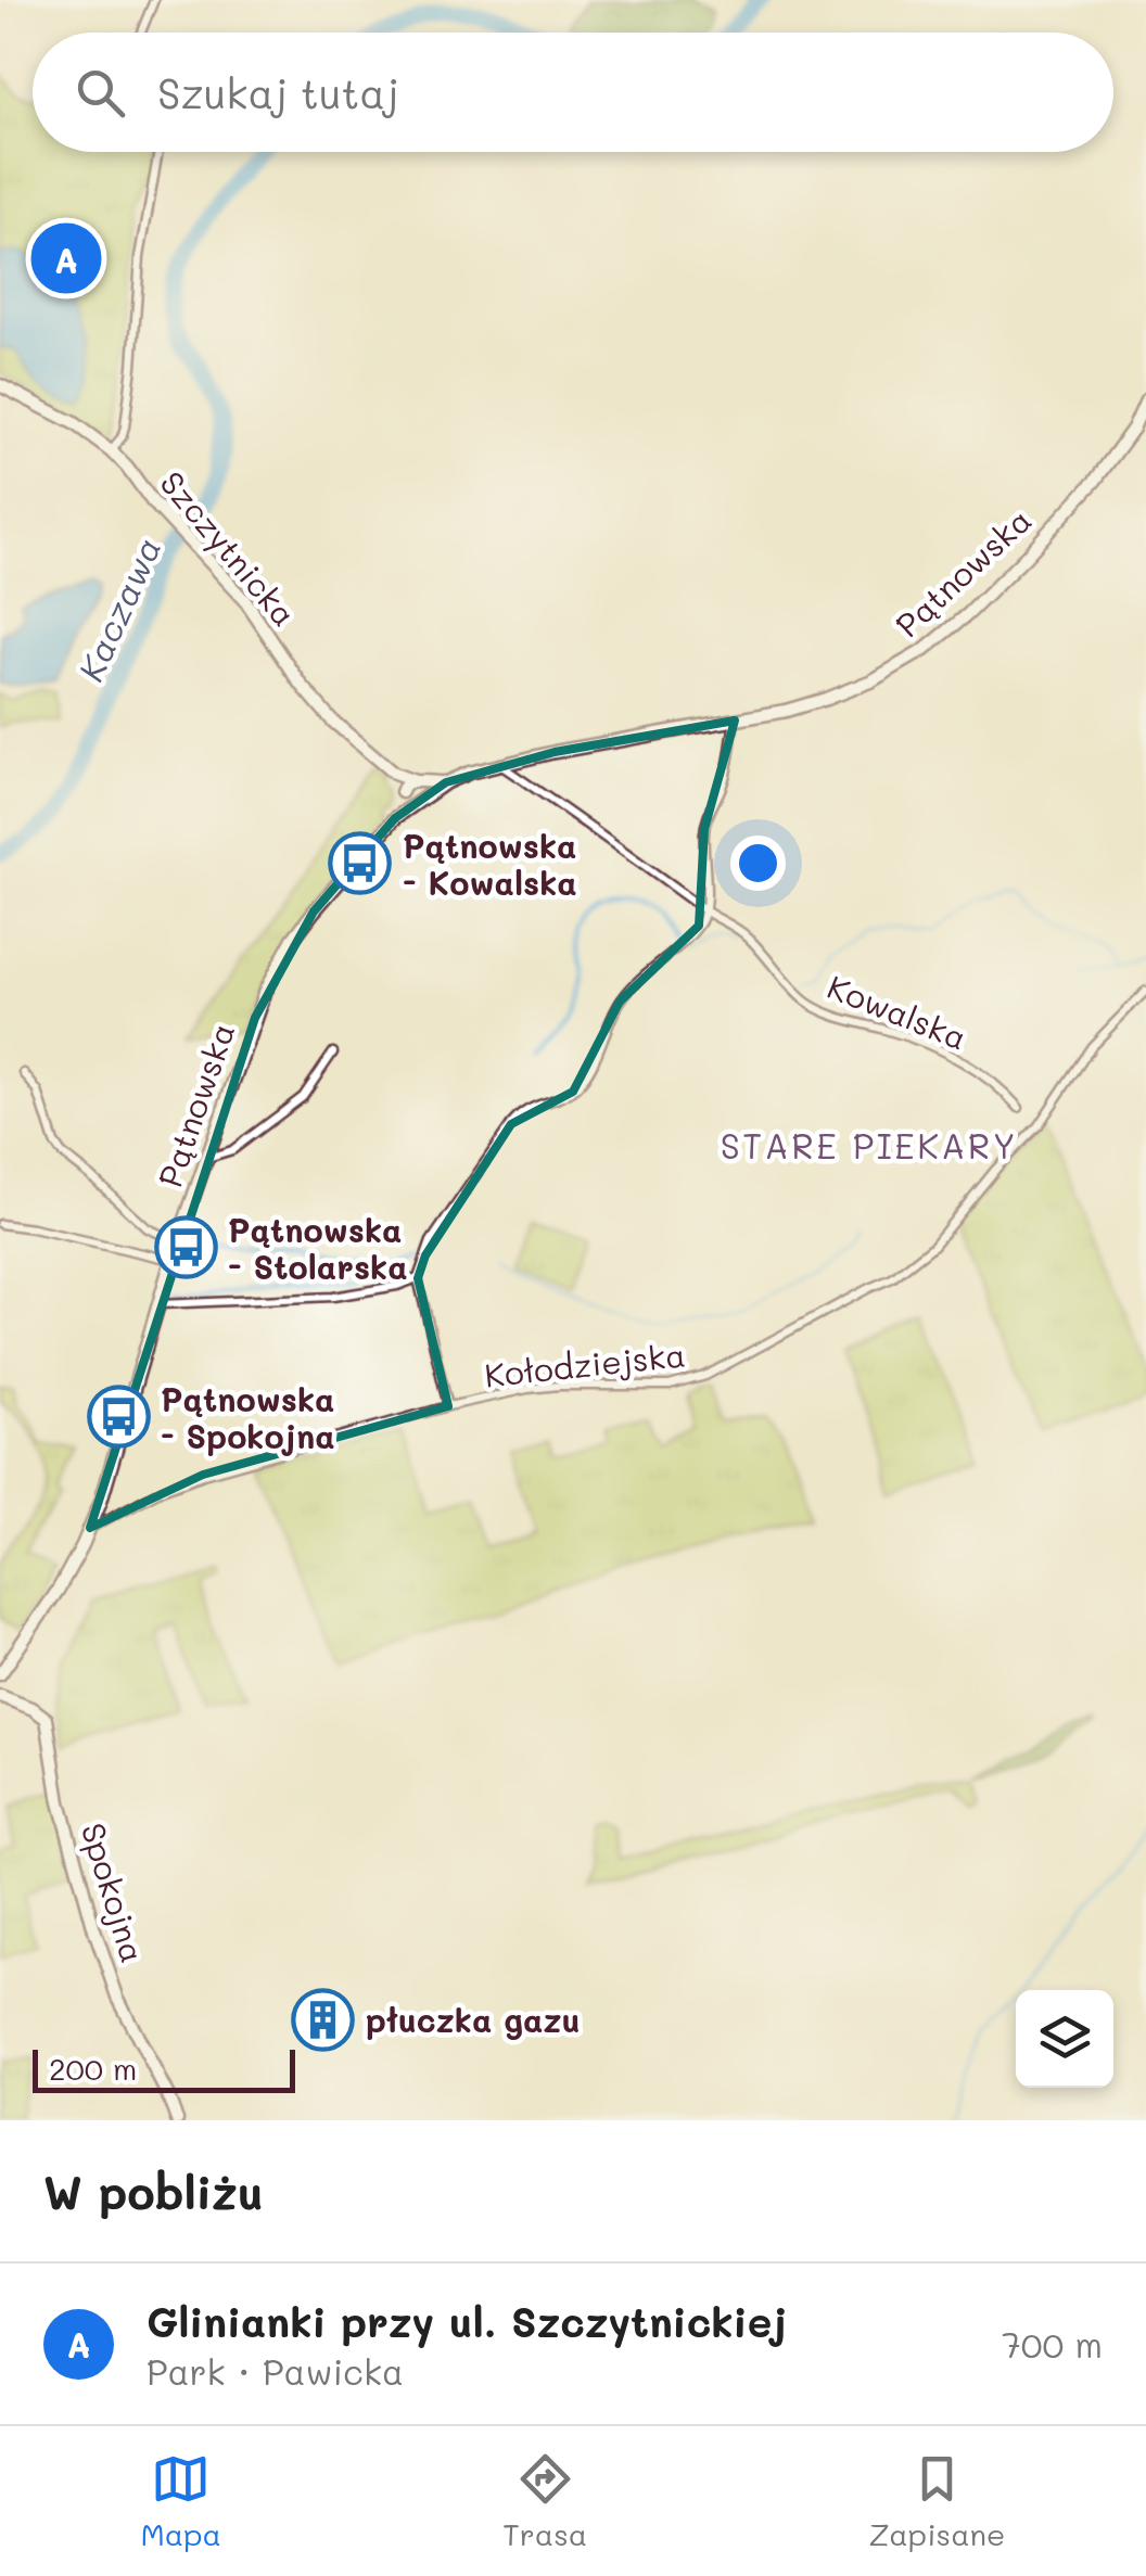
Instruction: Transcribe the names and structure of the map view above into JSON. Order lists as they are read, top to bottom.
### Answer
{
  "streets": {
    "street": [
      "Szczytnicka",
      "Pątnowska",
      "Kowalska",
      "Kołodziejska",
      "Spokojna"
    ]
  },
  "crossings": [
    ["Szczytnicka", "Pątnowska"],
    ["Pątnowska", "Kowalska"],
    ["Pątnowska", "Kołodziejska"]
  ],
  "districts": ["STARE PIEKARY"],
  "water": ["Kaczawa"],
  "places": {
    "bus stop": ["Pątnowska - Kowalska", "Pątnowska - Stolarska", "Pątnowska - Spokojna"],
    "building": ["płuczka gazu"]
  },
  "scale_bar": "200 m",
  "page": {
    "search": "Szukaj tutaj",
    "pins": "A",
    "scale": "200 m",
    "heading": "W pobliżu",
    "list": [
      {
        "mark": "A",
        "name": "Glinianki przy ul. Szczytnickiej",
        "note": "Park · Pawicka",
        "value": "700 m"
      }
    ],
    "nav": ["Mapa", "Trasa", "Zapisane"]
  }
}
